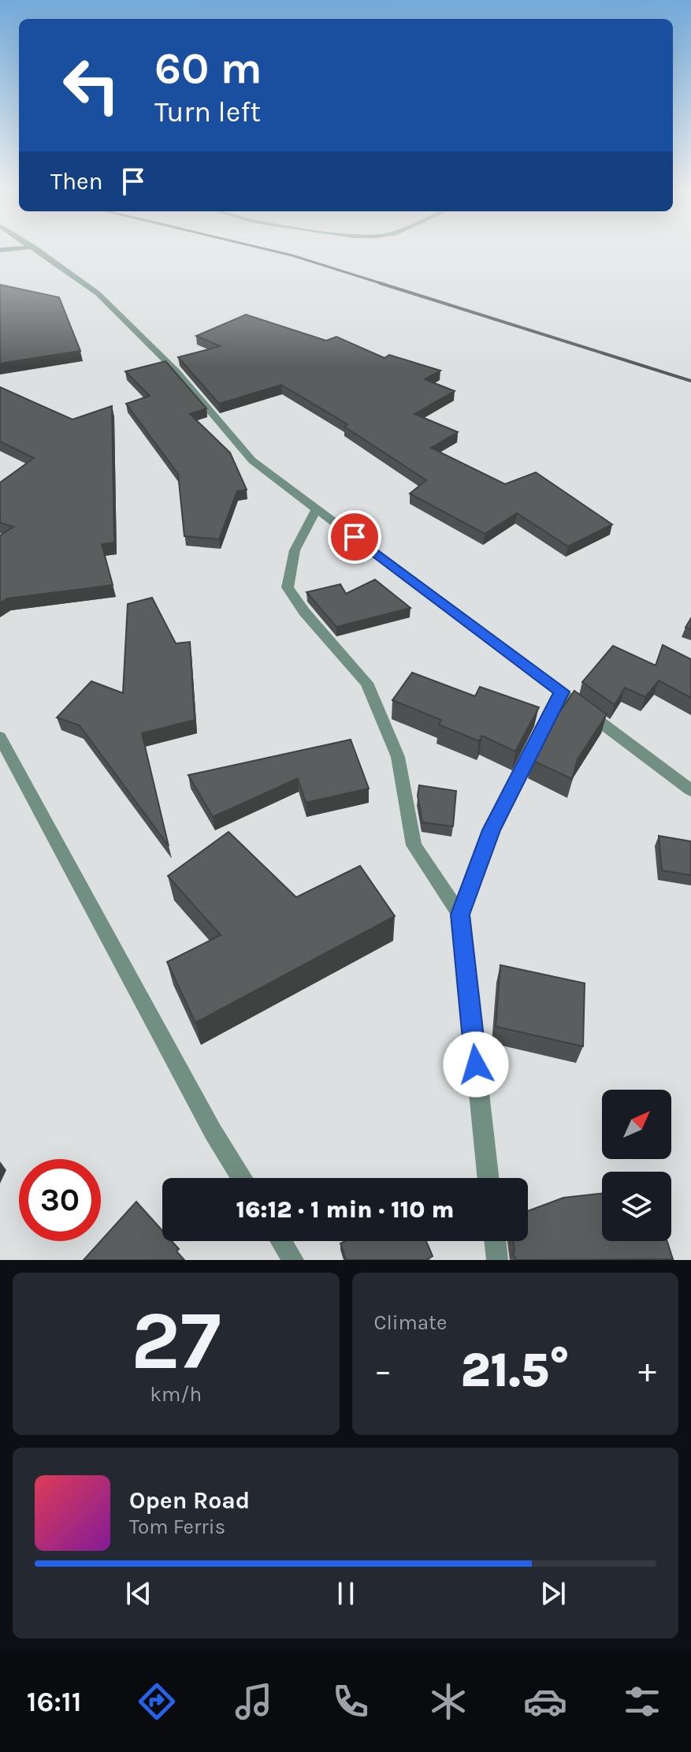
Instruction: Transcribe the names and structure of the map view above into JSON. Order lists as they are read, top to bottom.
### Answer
{
  "north": "top right",
  "page": {
    "turn": ["60 m", "Turn left"],
    "then": "Then",
    "limit": "30",
    "trip": "16:12 · 1 min · 110 m",
    "tile": [
      ["27", "km/h"],
      "Climate"
    ],
    "heat": ["−", "21.5°", "+"],
    "song": ["Open Road", "Tom Ferris"],
    "tabs": "16:11"
  }
}
